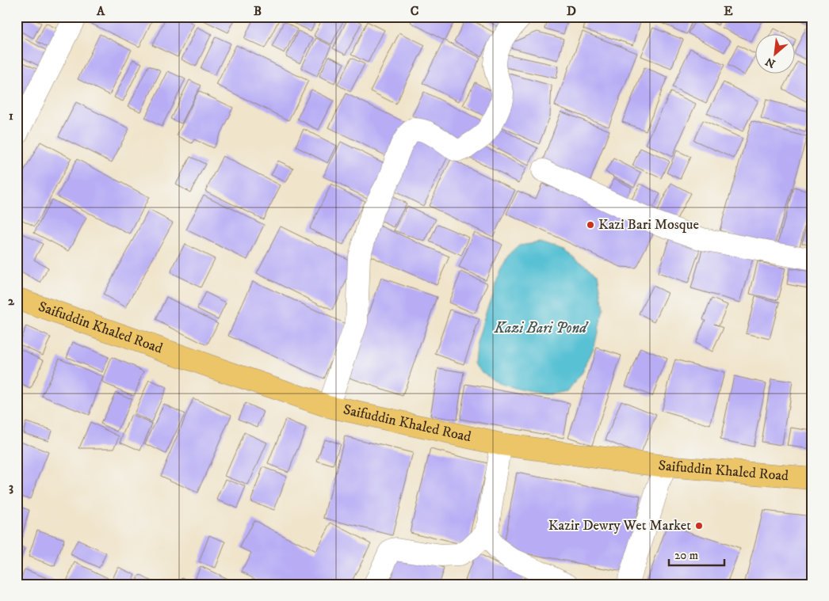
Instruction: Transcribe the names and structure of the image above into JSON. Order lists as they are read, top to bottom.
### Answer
{
  "streets": {
    "main road": ["Saifuddin Khaled Road"]
  },
  "water": ["Kazi Bari Pond"],
  "places": ["Kazi Bari Mosque", "Kazir Dewry Wet Market"],
  "scale_bar": "20 m",
  "north": "bottom left",
  "grid": {
    "columns": [
      "A",
      "B",
      "C",
      "D",
      "E"
    ],
    "rows": ["1", "2", "3"]
  }
}
